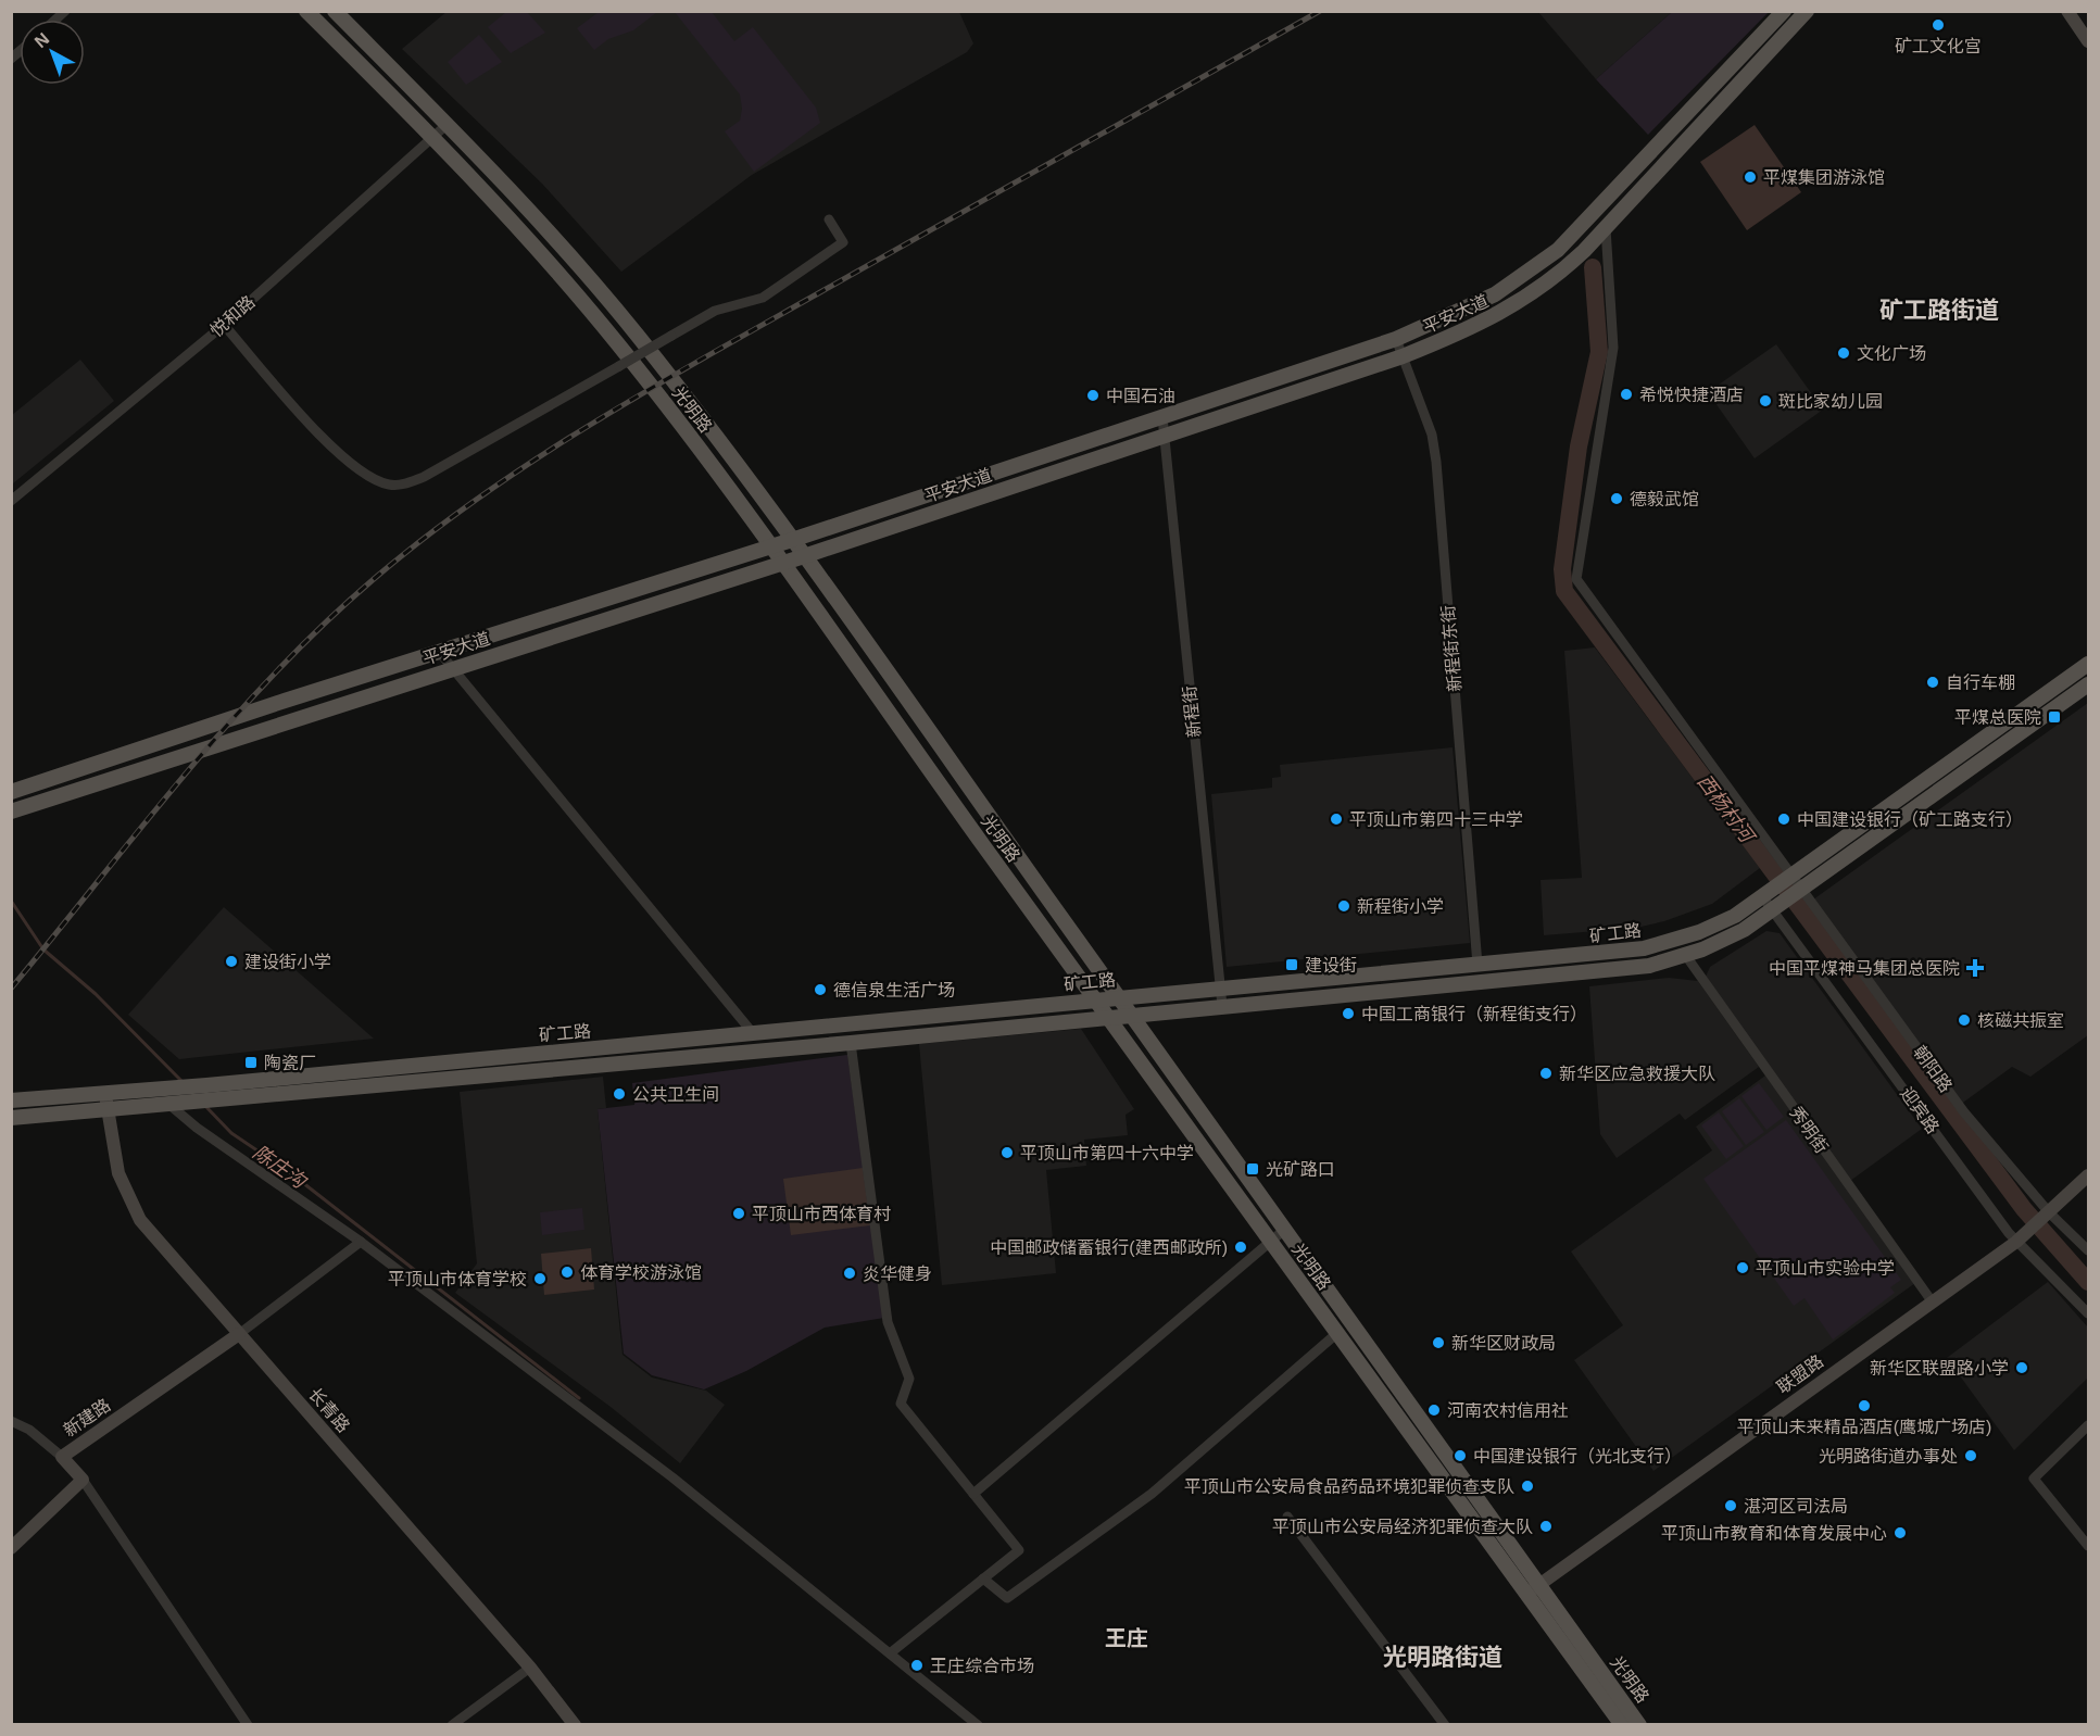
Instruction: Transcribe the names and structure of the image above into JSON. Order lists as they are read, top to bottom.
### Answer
{
  "streets": {
    "main road": ["平安大道", "光明路", "矿工路"],
    "street": [
      "悦和路",
      "新程街东街",
      "新程街",
      "朝阳路",
      "迎宾路",
      "秀明街",
      "联盟路",
      "长青路",
      "新建路"
    ]
  },
  "crossings": [
    ["平安大道", "光明路"],
    ["平安大道", "新程街东街"],
    ["平安大道", "新程街"],
    ["平安大道", "朝阳路"],
    ["悦和路", "光明路"],
    ["光明路", "矿工路"],
    ["光明路", "联盟路"],
    ["新程街东街", "矿工路"],
    ["新程街", "矿工路"],
    ["矿工路", "朝阳路"],
    ["矿工路", "迎宾路"],
    ["矿工路", "秀明街"],
    ["矿工路", "长青路"],
    ["朝阳路", "联盟路"],
    ["迎宾路", "联盟路"],
    ["秀明街", "联盟路"],
    ["长青路", "新建路"]
  ],
  "districts": ["矿工路街道", "王庄", "光明路街道"],
  "water": ["西杨村河", "陈庄沟"],
  "places": {
    "other": [
      "矿工文化宫",
      "平煤集团游泳馆",
      "文化广场",
      "希悦快捷酒店",
      "中国石油",
      "斑比家幼儿园",
      "德毅武馆",
      "自行车棚",
      "平顶山市第四十三中学",
      "中国建设银行（矿工路支行）",
      "新程街小学",
      "建设街小学",
      "德信泉生活广场",
      "中国工商银行（新程街支行）",
      "核磁共振室",
      "新华区应急救援大队",
      "公共卫生间",
      "平顶山市第四十六中学",
      "平顶山市西体育村",
      "中国邮政储蓄银行(建西邮政所)",
      "平顶山市实验中学",
      "体育学校游泳馆",
      "炎华健身",
      "平顶山市体育学校",
      "新华区财政局",
      "新华区联盟路小学",
      "平顶山未来精品酒店(鹰城广场店)",
      "河南农村信用社",
      "中国建设银行（光北支行）",
      "光明路街道办事处",
      "平顶山市公安局食品药品环境犯罪侦查支队",
      "湛河区司法局",
      "平顶山市公安局经济犯罪侦查大队",
      "平顶山市教育和体育发展中心",
      "王庄综合市场"
    ],
    "transit": [
      "平煤总医院",
      "建设街",
      "陶瓷厂",
      "光矿路口"
    ],
    "health": ["中国平煤神马集团总医院"]
  },
  "north": "top left"
}
